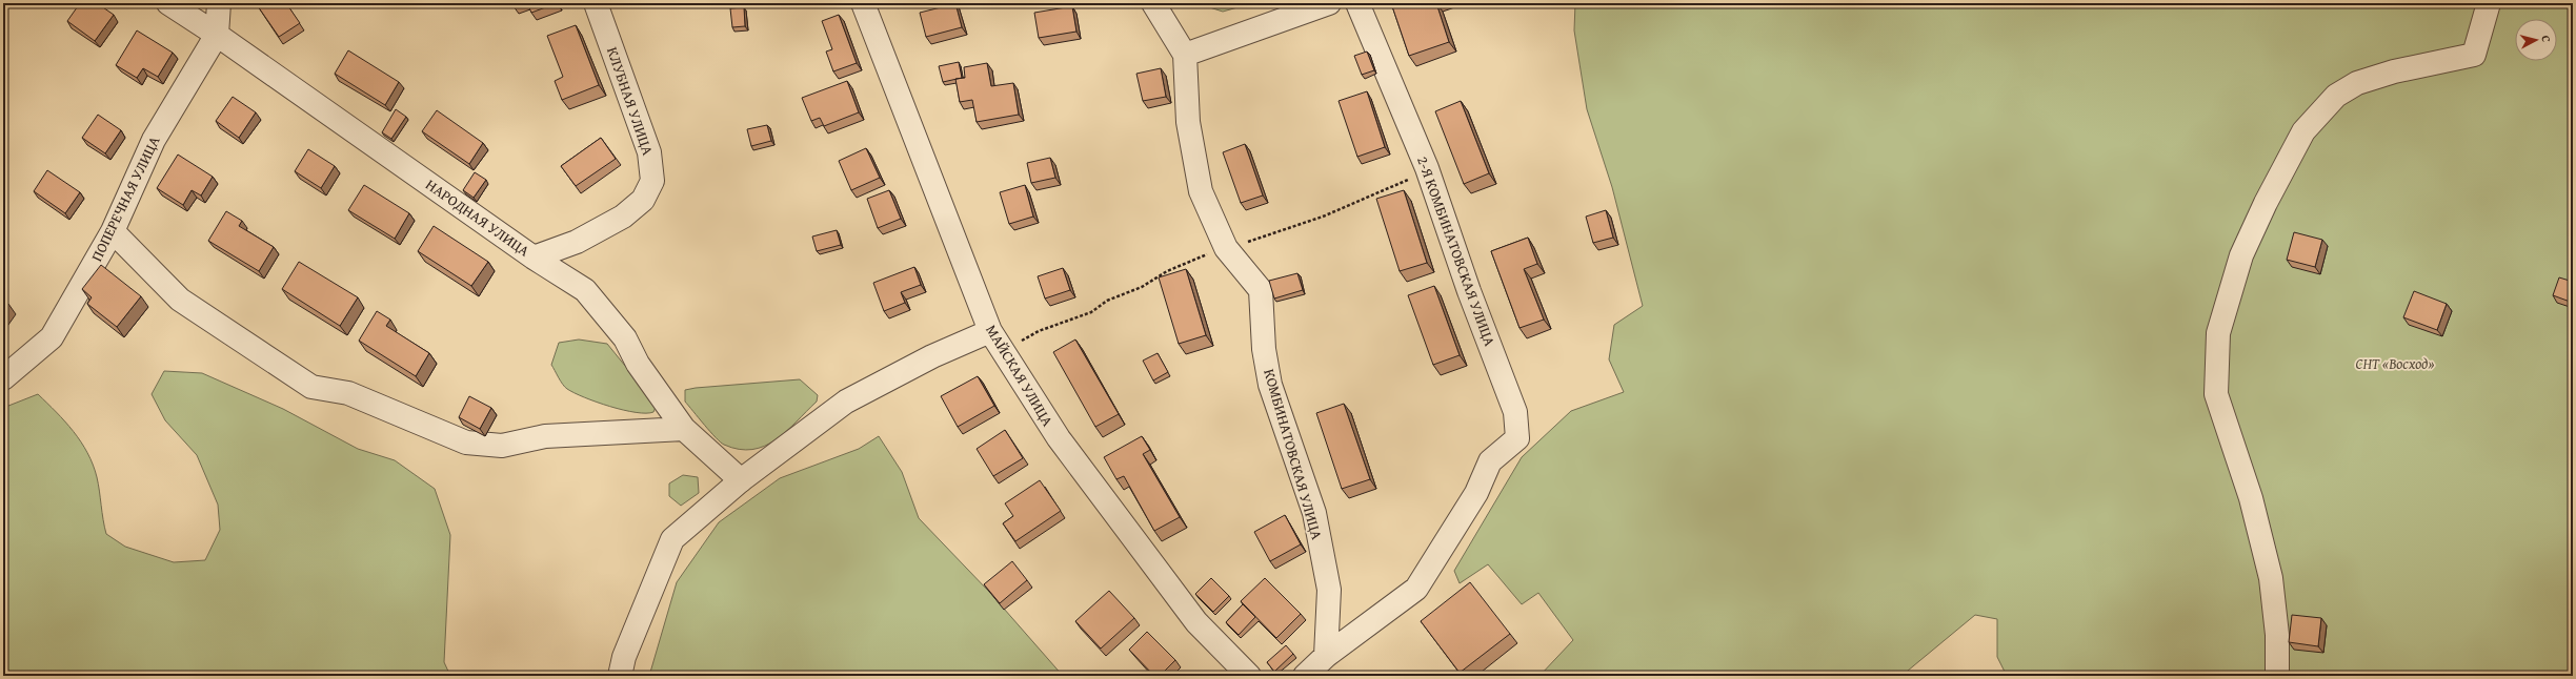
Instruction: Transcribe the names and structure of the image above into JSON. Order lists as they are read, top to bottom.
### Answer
{
  "streets": {
    "street": [
      "КЛУБНАЯ УЛИЦА",
      "ПОПЕРЕЧНАЯ УЛИЦА",
      "НАРОДНАЯ УЛИЦА",
      "2-Я КОМБИНАТОВСКАЯ УЛИЦА",
      "МАЙСКАЯ УЛИЦА",
      "КОМБИНАТОВСКАЯ УЛИЦА"
    ]
  },
  "crossings": [
    ["КЛУБНАЯ УЛИЦА", "НАРОДНАЯ УЛИЦА"],
    ["ПОПЕРЕЧНАЯ УЛИЦА", "НАРОДНАЯ УЛИЦА"],
    ["2-Я КОМБИНАТОВСКАЯ УЛИЦА", "КОМБИНАТОВСКАЯ УЛИЦА"]
  ],
  "parks": ["СНТ «Восход»"],
  "north": "right"
}
